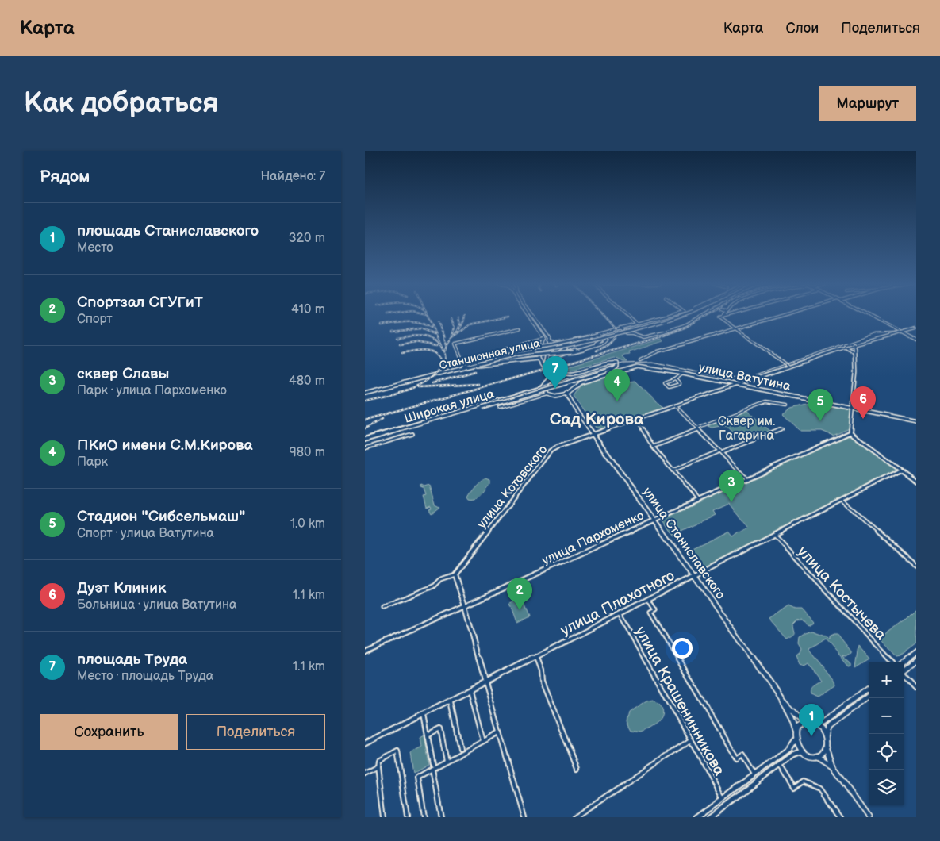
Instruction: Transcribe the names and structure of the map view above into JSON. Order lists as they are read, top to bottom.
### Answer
{
  "streets": {
    "main road": [
      "Станционная улица",
      "улица Ватутина",
      "Широкая улица",
      "улица Станиславского"
    ],
    "street": [
      "улица Котовского",
      "улица Пархоменко",
      "улица Костычева",
      "улица Плахотного",
      "улица Крашенинникова"
    ]
  },
  "crossings": [
    ["улица Ватутина", "улица Котовского"],
    ["улица Котовского", "улица Станиславского"],
    ["улица Пархоменко", "улица Станиславского"],
    ["улица Станиславского", "улица Плахотного"],
    ["улица Костычева", "улица Плахотного"],
    ["улица Плахотного", "улица Крашенинникова"]
  ],
  "districts": ["Сад Кирова"],
  "parks": ["Сквер им. Гагарина"],
  "page": {
    "header": "Карта",
    "nav": ["Карта", "Слои", "Поделиться"],
    "buttons": [
      "Маршрут",
      ["Сохранить", "Поделиться"]
    ],
    "title": "Как добраться",
    "heading": ["Рядом", "Найдено: 7"],
    "list": [
      {
        "mark": "1",
        "name": "площадь Станиславского",
        "note": "Место",
        "value": "320 m"
      },
      {
        "mark": "2",
        "name": "Спортзал СГУГиТ",
        "note": "Спорт",
        "value": "410 m"
      },
      {
        "mark": "3",
        "name": "сквер Славы",
        "note": "Парк · улица Пархоменко",
        "value": "480 m"
      },
      {
        "mark": "4",
        "name": "ПКиО имени С.М.Кирова",
        "note": "Парк",
        "value": "980 m"
      },
      {
        "mark": "5",
        "name": "Стадион \"Сибсельмаш\"",
        "note": "Спорт · улица Ватутина",
        "value": "1.0 km"
      },
      {
        "mark": "6",
        "name": "Дуэт Клиник",
        "note": "Больница · улица Ватутина",
        "value": "1.1 km"
      },
      {
        "mark": "7",
        "name": "площадь Труда",
        "note": "Место · площадь Труда",
        "value": "1.1 km"
      }
    ],
    "pins": [
      "7",
      "4",
      "6",
      "5",
      "3",
      "2",
      "1"
    ],
    "map_buttons": ["+", "−"]
  }
}
